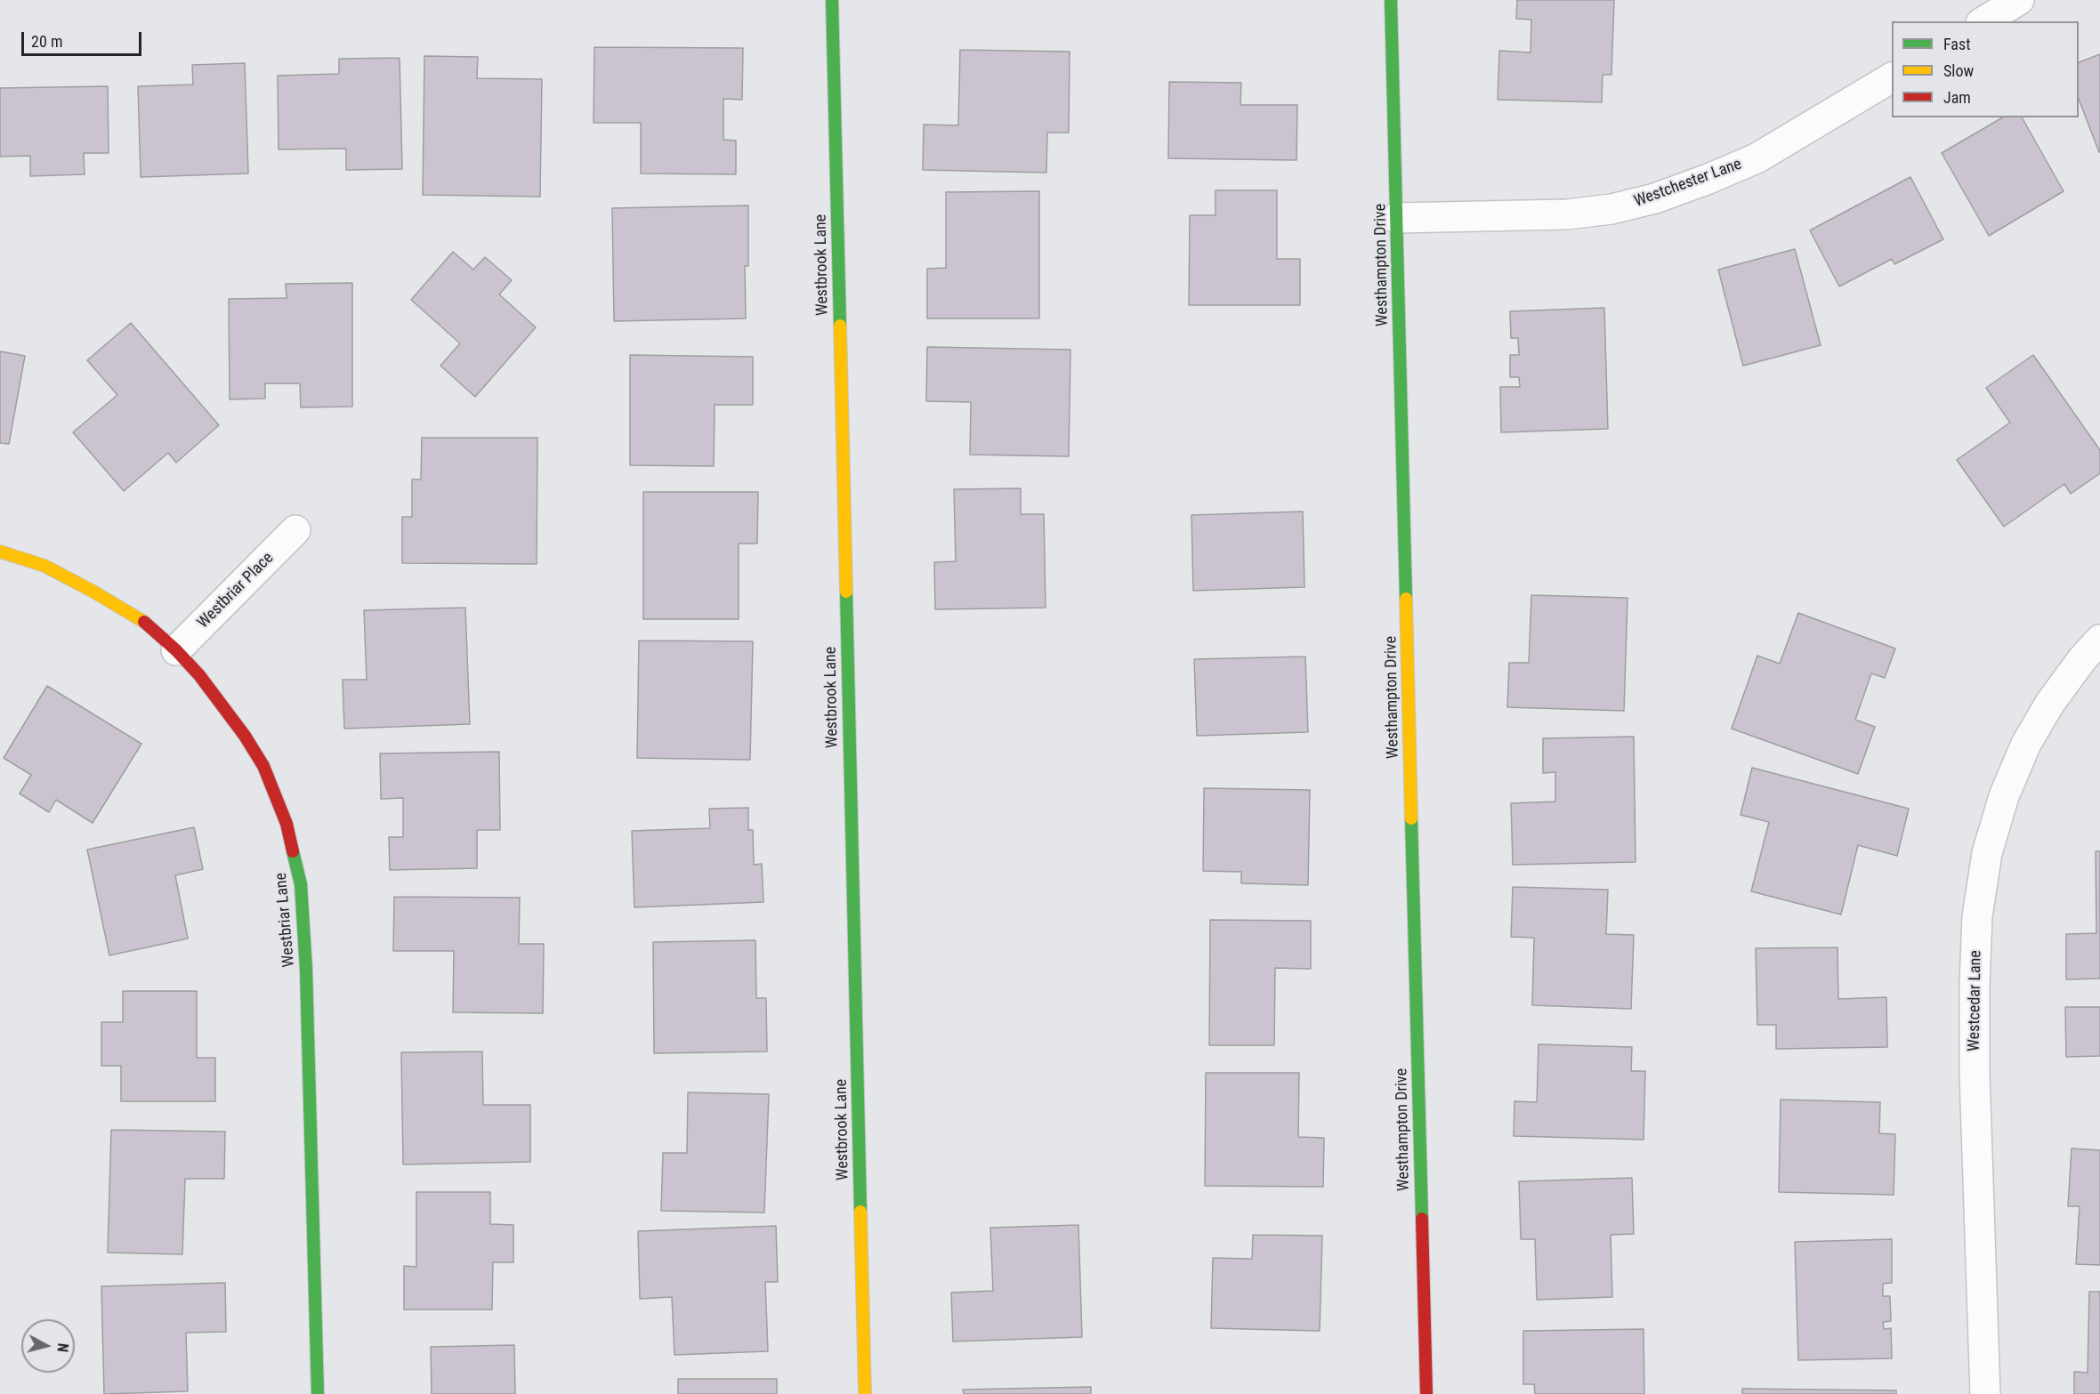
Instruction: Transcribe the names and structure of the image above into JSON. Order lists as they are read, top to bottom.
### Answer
{
  "streets": {
    "street": [
      "Westchester Lane",
      "Westbrook Lane",
      "Westhampton Drive",
      "Westbriar Place",
      "Westbriar Lane",
      "Westcedar Lane"
    ]
  },
  "crossings": [
    ["Westchester Lane", "Westhampton Drive"],
    ["Westbriar Place", "Westbriar Lane"]
  ],
  "legend": ["Fast", "Slow", "Jam"],
  "scale_bar": "20 m",
  "north": "right"
}
